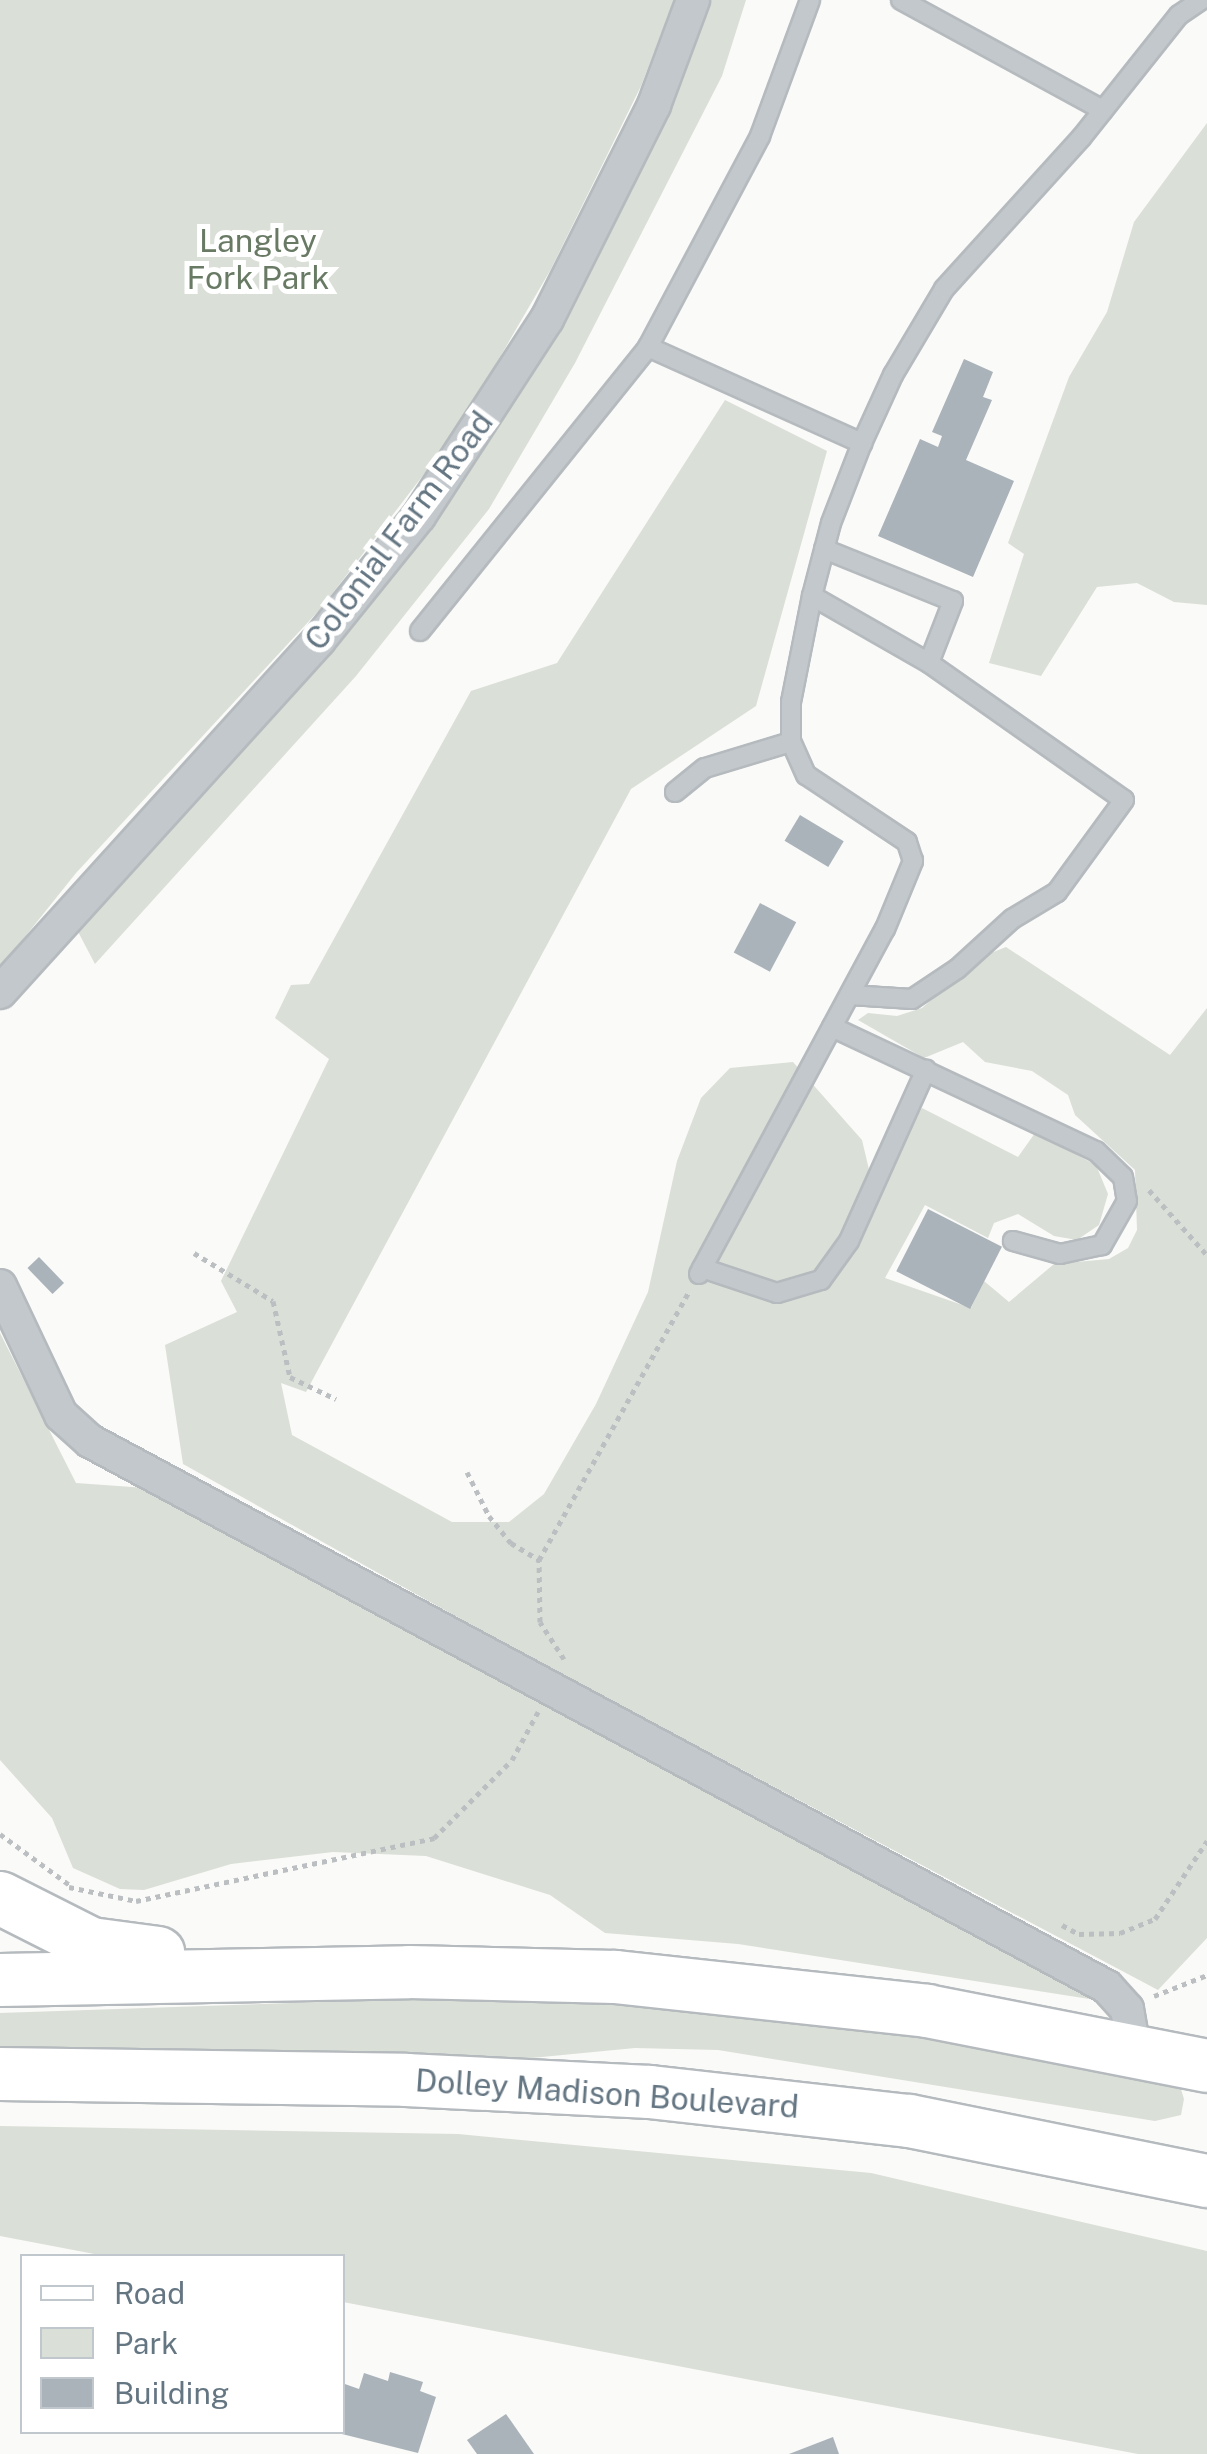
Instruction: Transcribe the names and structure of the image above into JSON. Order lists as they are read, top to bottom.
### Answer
{
  "streets": {
    "main road": ["Dolley Madison Boulevard"],
    "street": ["Colonial Farm Road"]
  },
  "parks": ["Langley Fork Park"],
  "legend": ["Road", "Park", "Building"]
}
